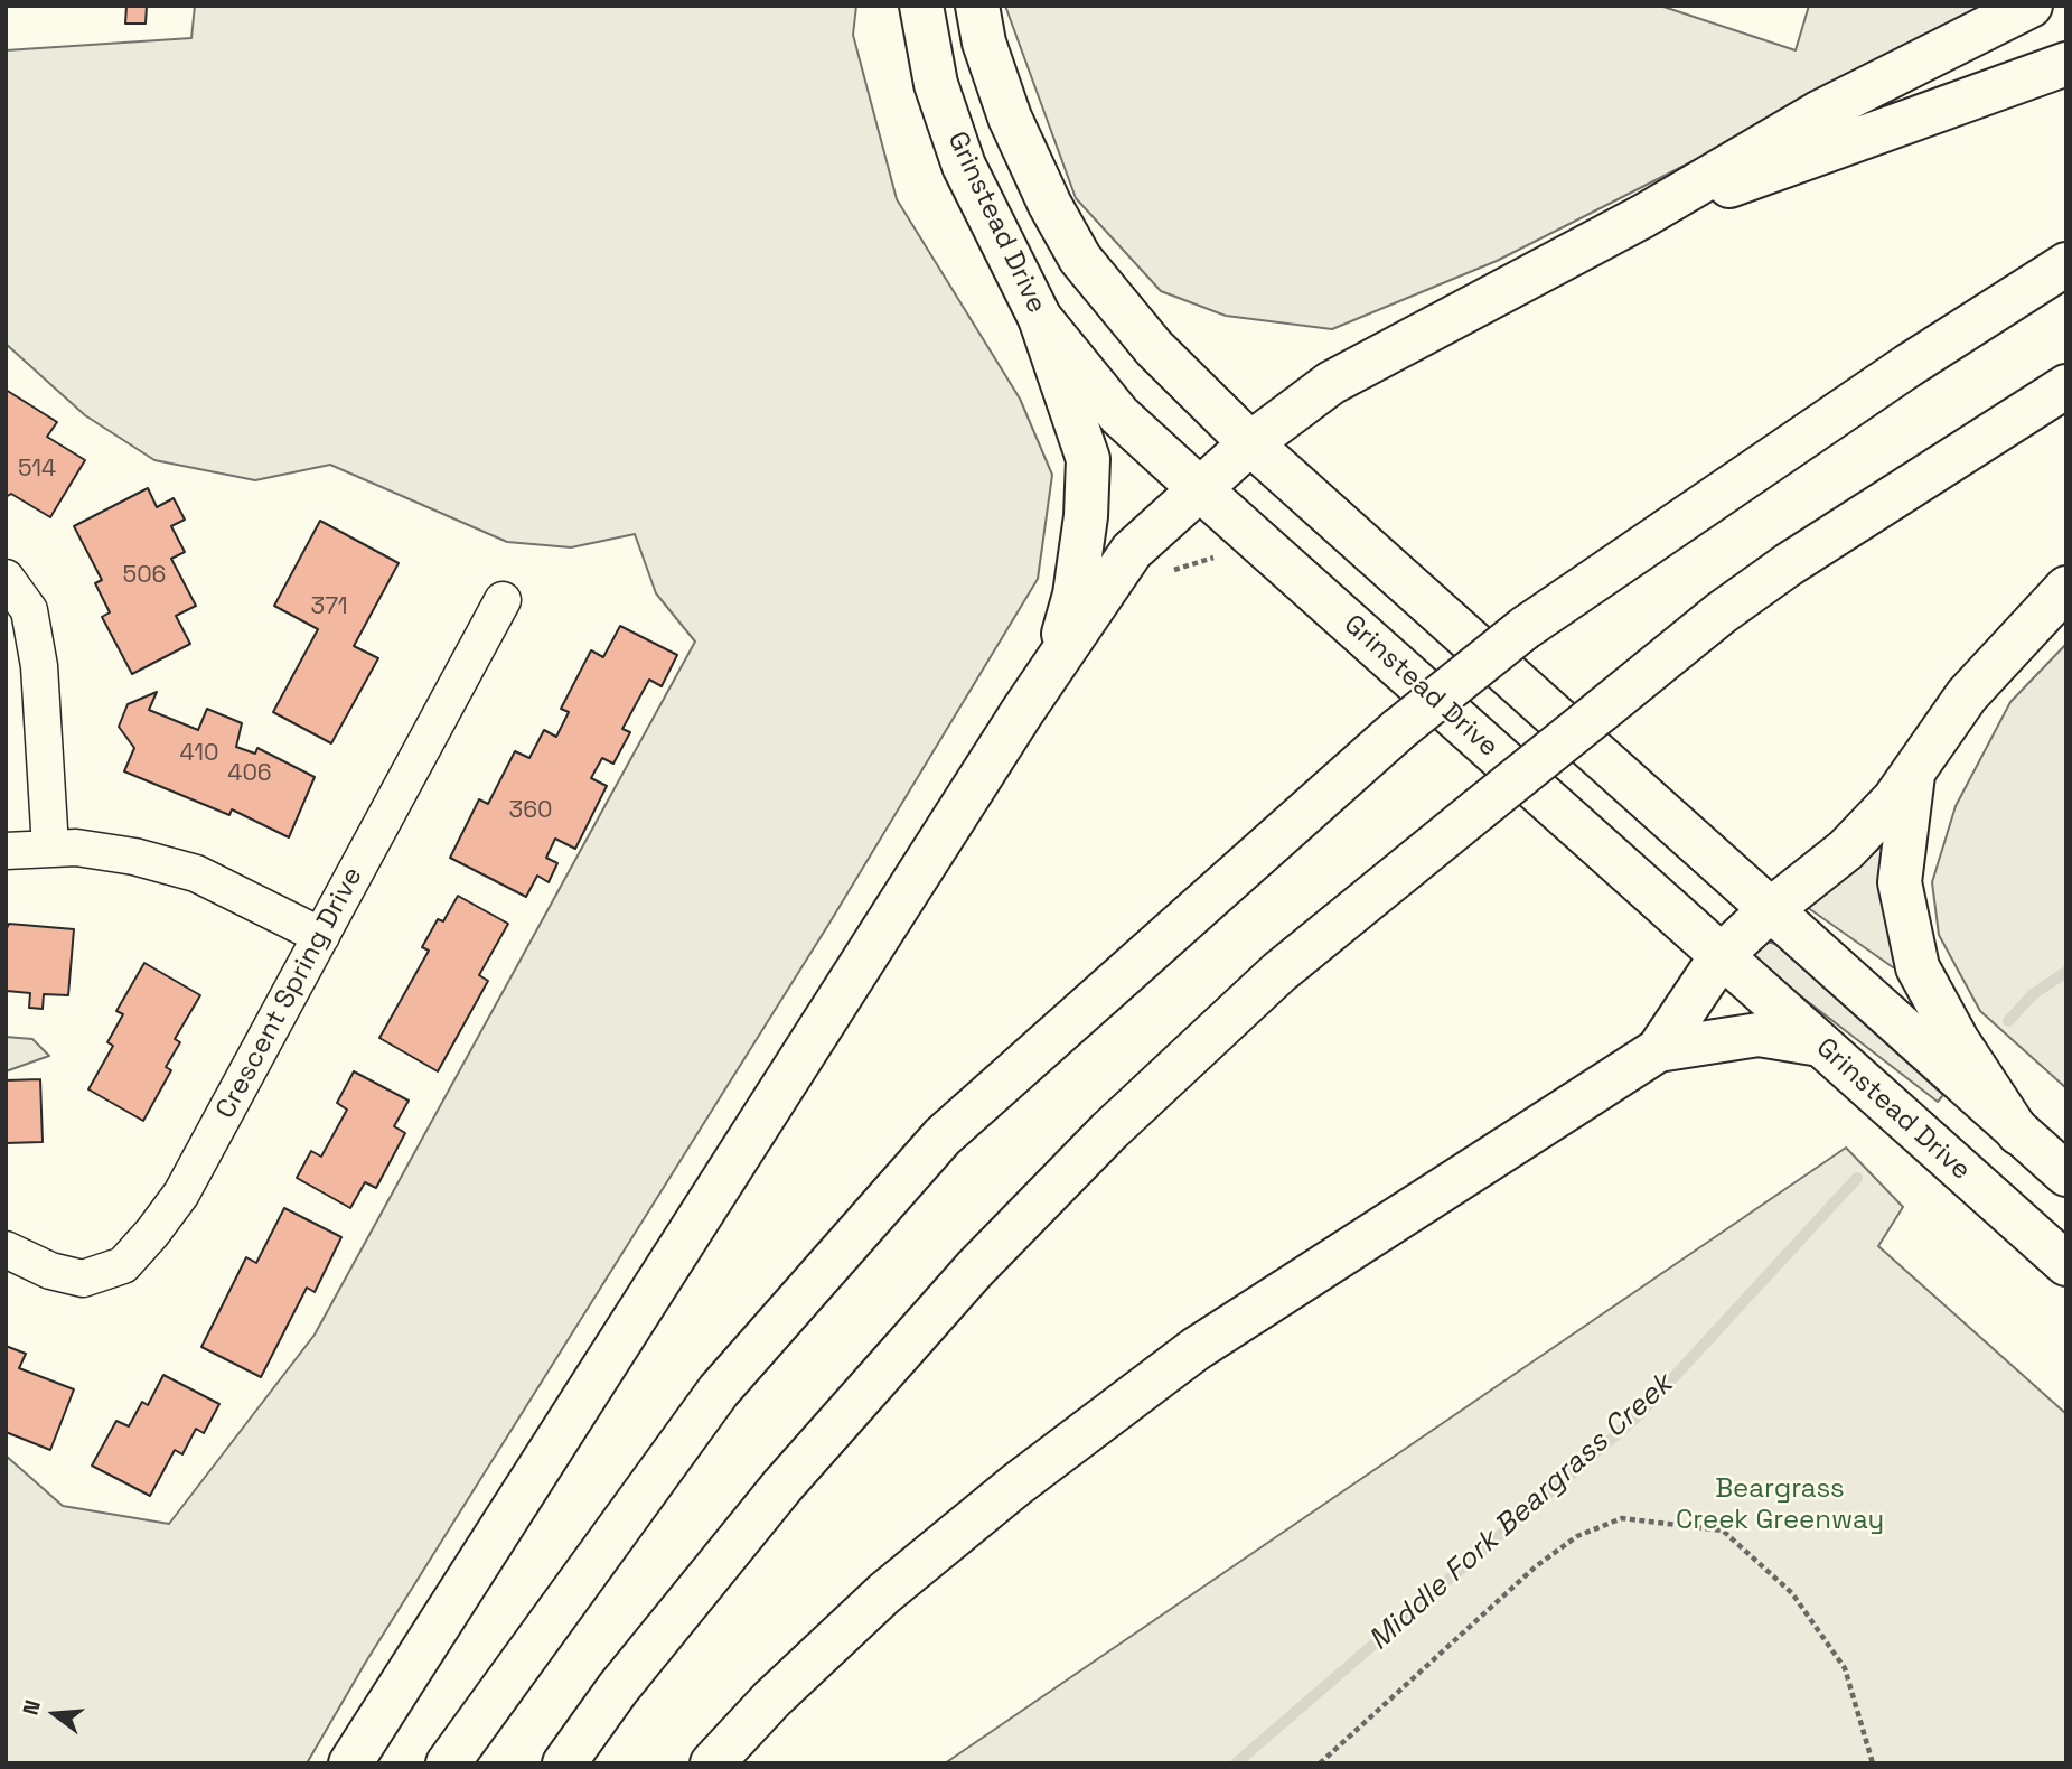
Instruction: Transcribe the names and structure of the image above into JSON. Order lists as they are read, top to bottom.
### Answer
{
  "streets": {
    "main road": ["Grinstead Drive"],
    "street": ["Crescent Spring Drive"]
  },
  "water": ["Middle Fork Beargrass Creek"],
  "parks": ["Beargrass Creek Greenway"],
  "house_numbers": [
    "514",
    "506",
    "371",
    "410",
    "406",
    "360"
  ],
  "north": "left"
}
